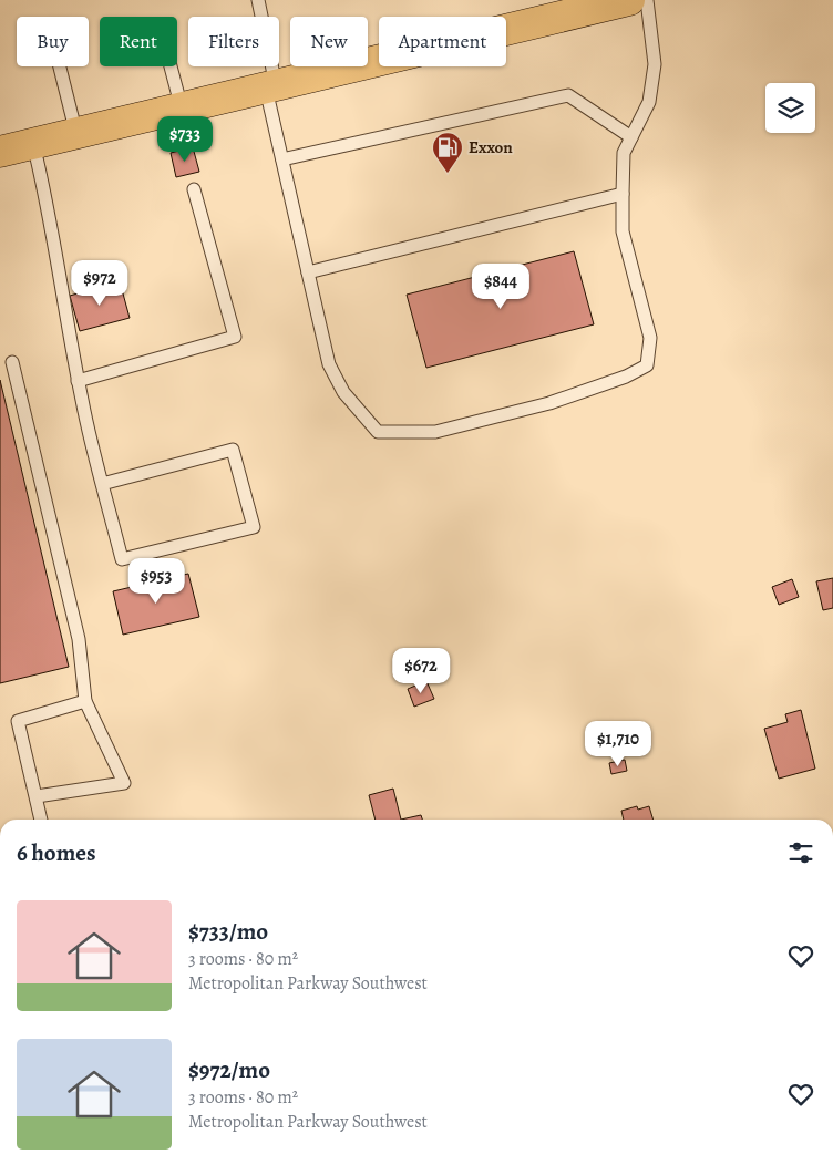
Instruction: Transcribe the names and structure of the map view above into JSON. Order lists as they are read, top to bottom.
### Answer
{
  "places": {
    "fuel station": ["Exxon"]
  },
  "page": {
    "chip": [
      "Buy",
      "Rent",
      "Filters",
      "New",
      "Apartment"
    ],
    "price": [
      "$733",
      "$972",
      "$844",
      "$953",
      "$672",
      "$1,710"
    ],
    "heading": "6 homes",
    "list": [
      {
        "name": "$733/mo",
        "note": "3 rooms · 80 m² · Metropolitan Parkway Southwest"
      },
      {
        "name": "$972/mo",
        "note": "3 rooms · 80 m² · Metropolitan Parkway Southwest"
      }
    ]
  }
}
